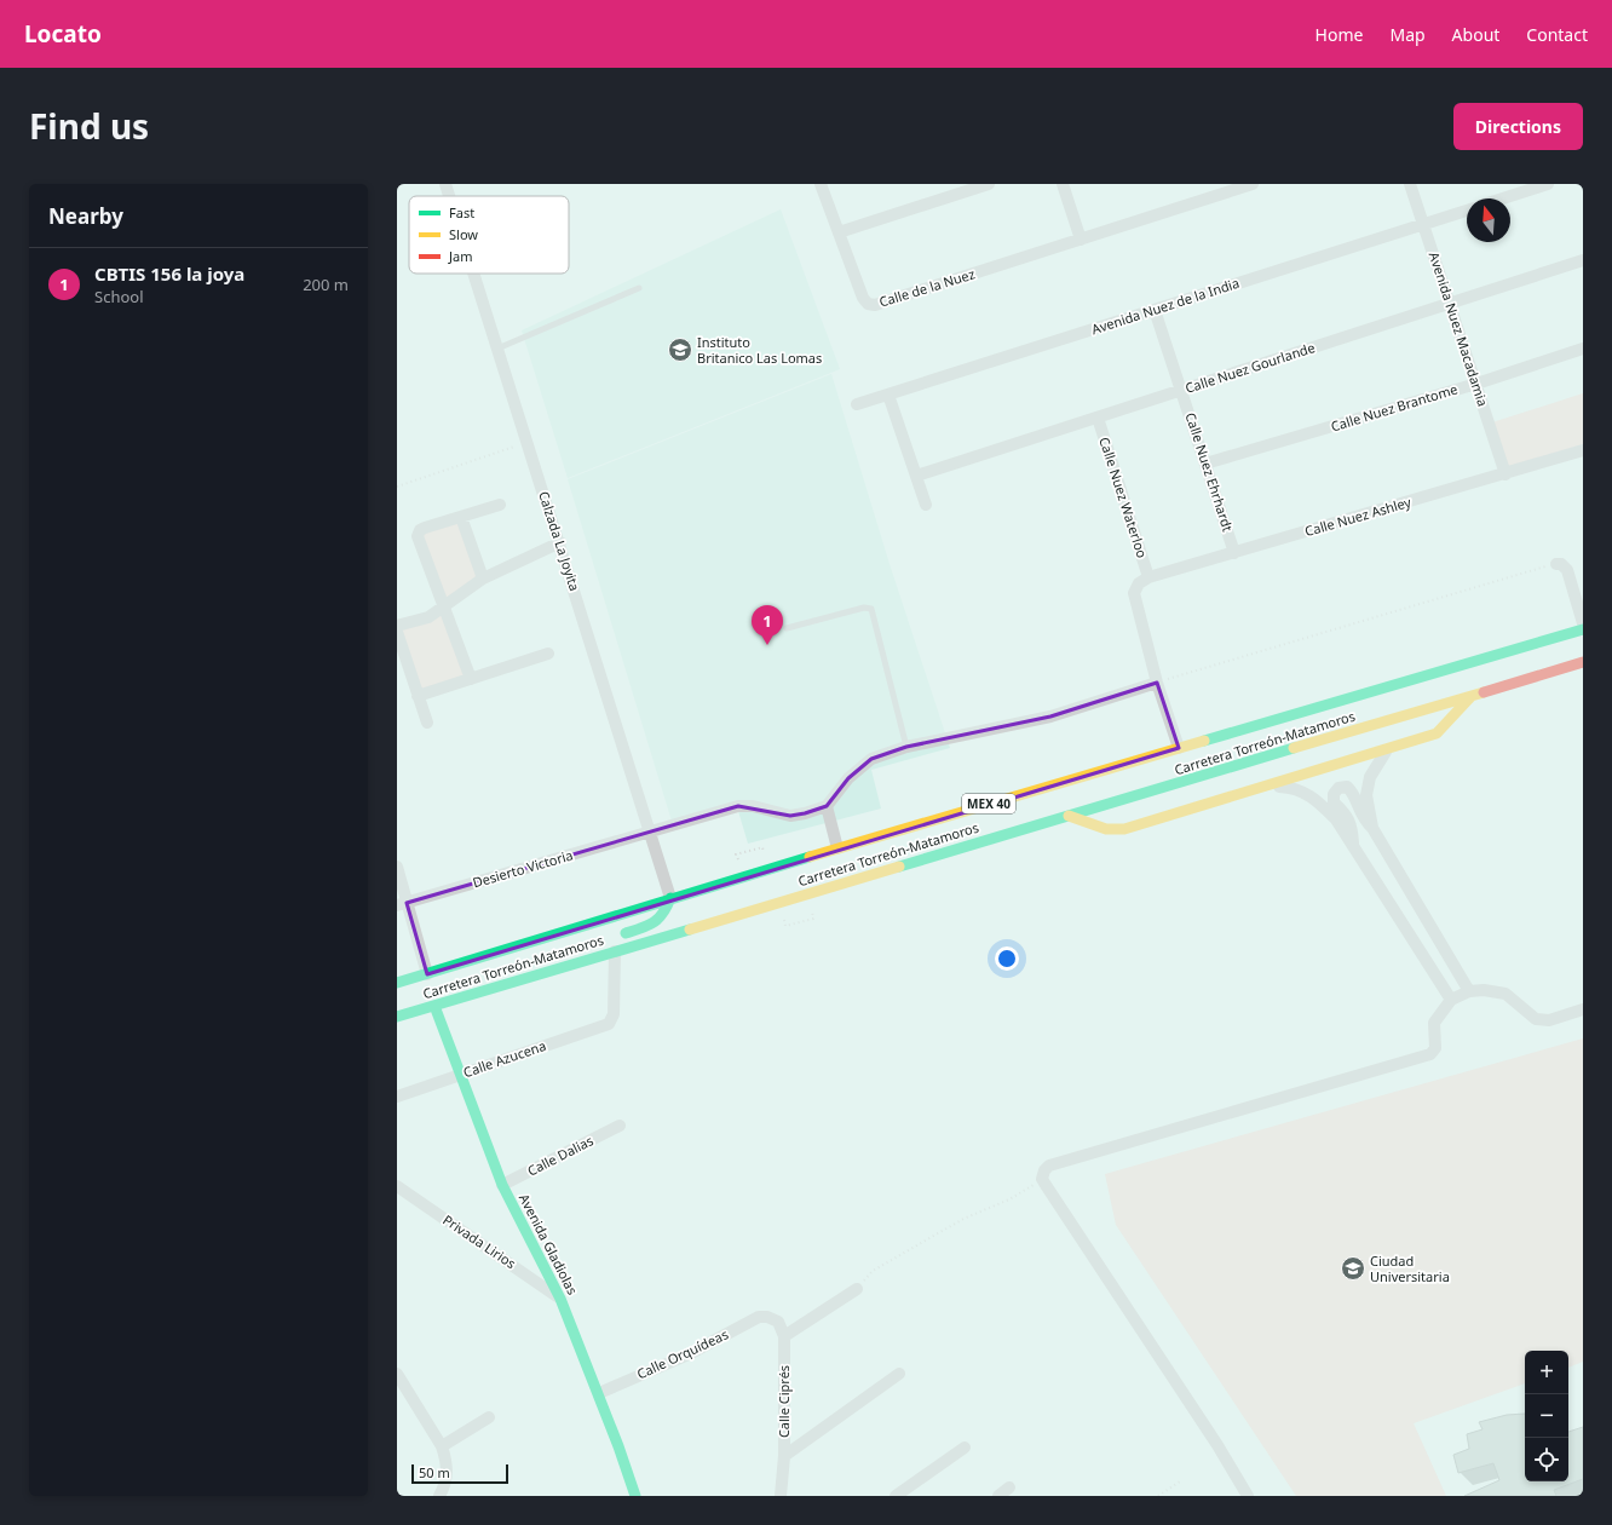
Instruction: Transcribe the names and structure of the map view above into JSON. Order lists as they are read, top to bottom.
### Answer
{
  "streets": {
    "main road": ["Carretera Torreón-Matamoros", "MEX 40", "Avenida Gladiolas"],
    "street": [
      "Calle de la Nuez",
      "Avenida Nuez de la India",
      "Avenida Nuez Macadamia",
      "Calle Nuez Gourlande",
      "Calle Nuez Brantome",
      "Calle Nuez Ehrhardt",
      "Calle Nuez Waterloo",
      "Calle Nuez Ashley",
      "Calzada La Joyita",
      "Desierto Victoria",
      "Calle Azucena",
      "Calle Dalias",
      "Privada Lirios",
      "Calle Orquídeas",
      "Calle Ciprés"
    ]
  },
  "crossings": [
    ["Avenida Nuez de la India", "Avenida Nuez Macadamia"],
    ["Avenida Nuez de la India", "Calle Nuez Ehrhardt"],
    ["Avenida Nuez Macadamia", "Calle Nuez Gourlande"],
    ["Avenida Nuez Macadamia", "Calle Nuez Brantome"],
    ["Avenida Nuez Macadamia", "Calle Nuez Ashley"],
    ["Calle Nuez Gourlande", "Calle Nuez Ehrhardt"],
    ["Calle Nuez Gourlande", "Calle Nuez Waterloo"],
    ["Calle Nuez Brantome", "Calle Nuez Ehrhardt"],
    ["Calle Nuez Ehrhardt", "Calle Nuez Ashley"],
    ["Calle Nuez Waterloo", "Calle Nuez Ashley"],
    ["Calzada La Joyita", "MEX 40"],
    ["Calzada La Joyita", "Desierto Victoria"],
    ["Carretera Torreón-Matamoros", "Calle Azucena"],
    ["Carretera Torreón-Matamoros", "Avenida Gladiolas"],
    ["Calle Azucena", "Avenida Gladiolas"],
    ["Calle Dalias", "Avenida Gladiolas"],
    ["Privada Lirios", "Avenida Gladiolas"],
    ["Avenida Gladiolas", "Calle Orquídeas"],
    ["Calle Orquídeas", "Calle Ciprés"]
  ],
  "places": {
    "school or university": ["Instituto Britanico Las Lomas", "Ciudad Universitaria"]
  },
  "legend": ["Fast", "Slow", "Jam"],
  "scale_bar": "50 m",
  "north": "top",
  "page": {
    "header": "Locato",
    "nav": [
      "Home",
      "Map",
      "About",
      "Contact"
    ],
    "title": "Find us",
    "buttons": "Directions",
    "heading": "Nearby",
    "list": [
      {
        "mark": "1",
        "name": "CBTIS 156 la joya",
        "note": "School",
        "value": "200 m"
      }
    ],
    "pins": "1",
    "map_buttons": ["+", "−"],
    "scale": "50 m"
  }
}
